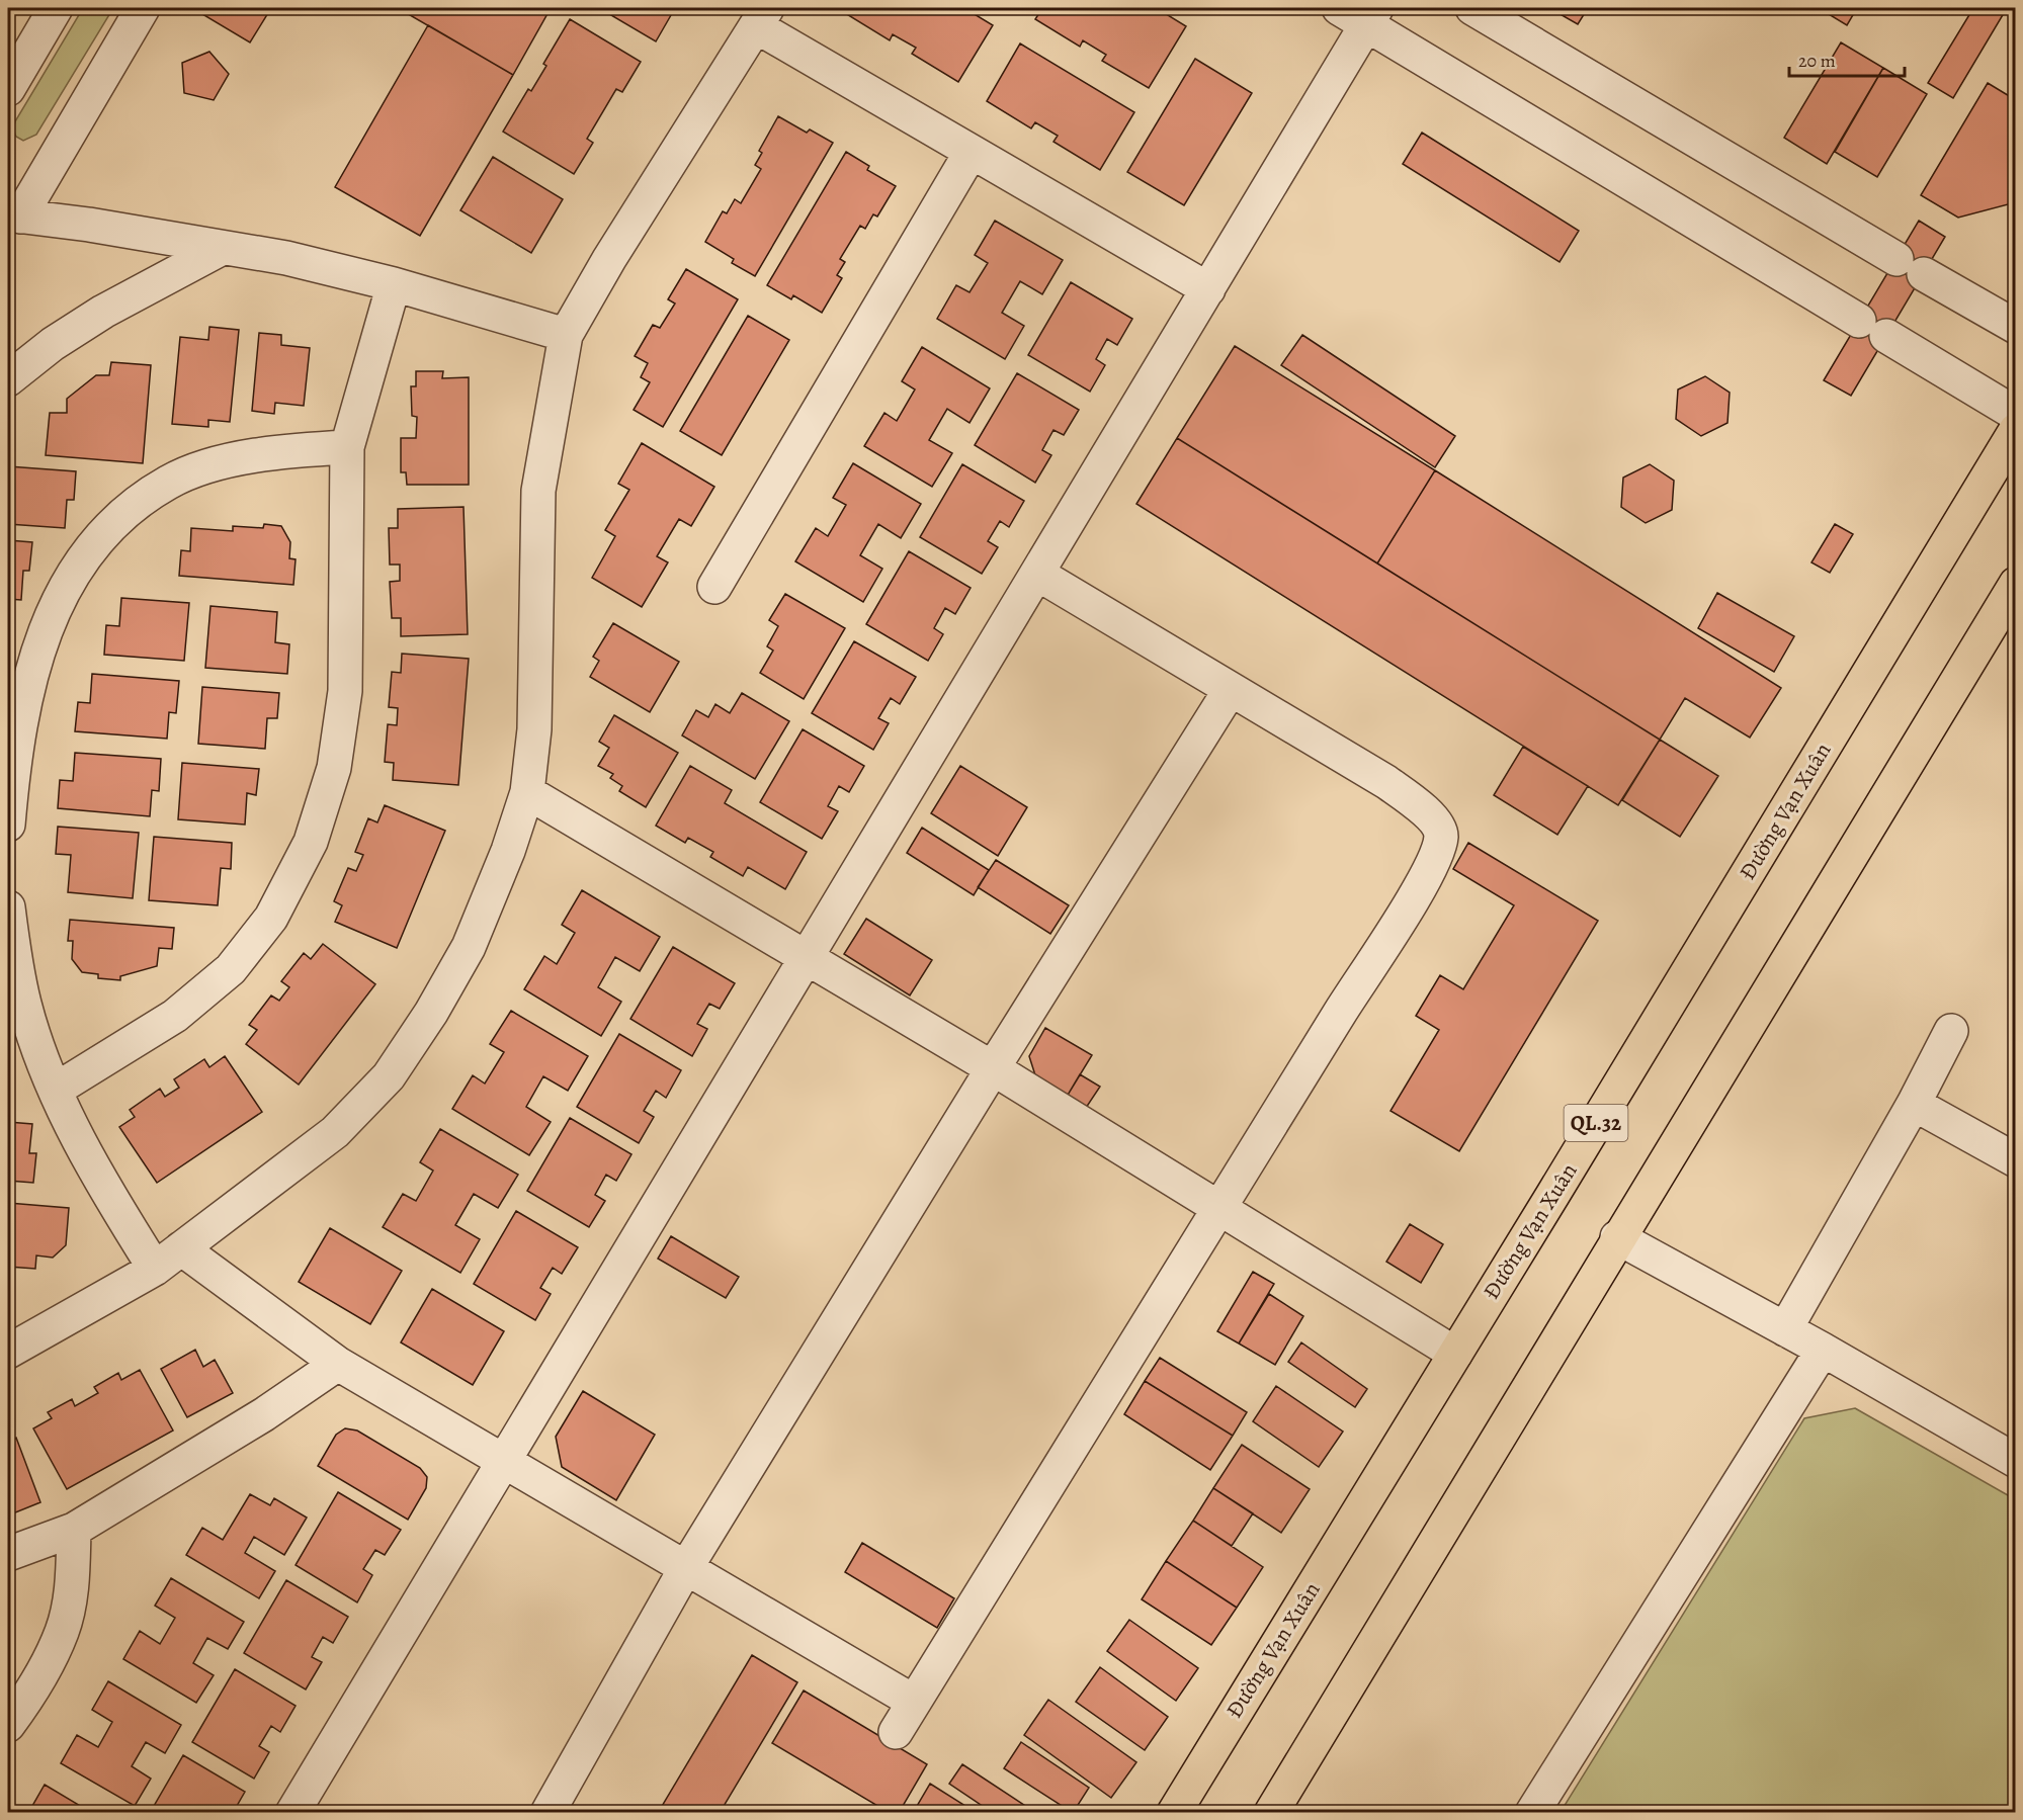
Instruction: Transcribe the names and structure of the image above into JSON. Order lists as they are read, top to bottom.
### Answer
{
  "streets": {
    "highway": ["Đường Vạn Xuân", "QL.32"]
  },
  "scale_bar": "20 m"
}
